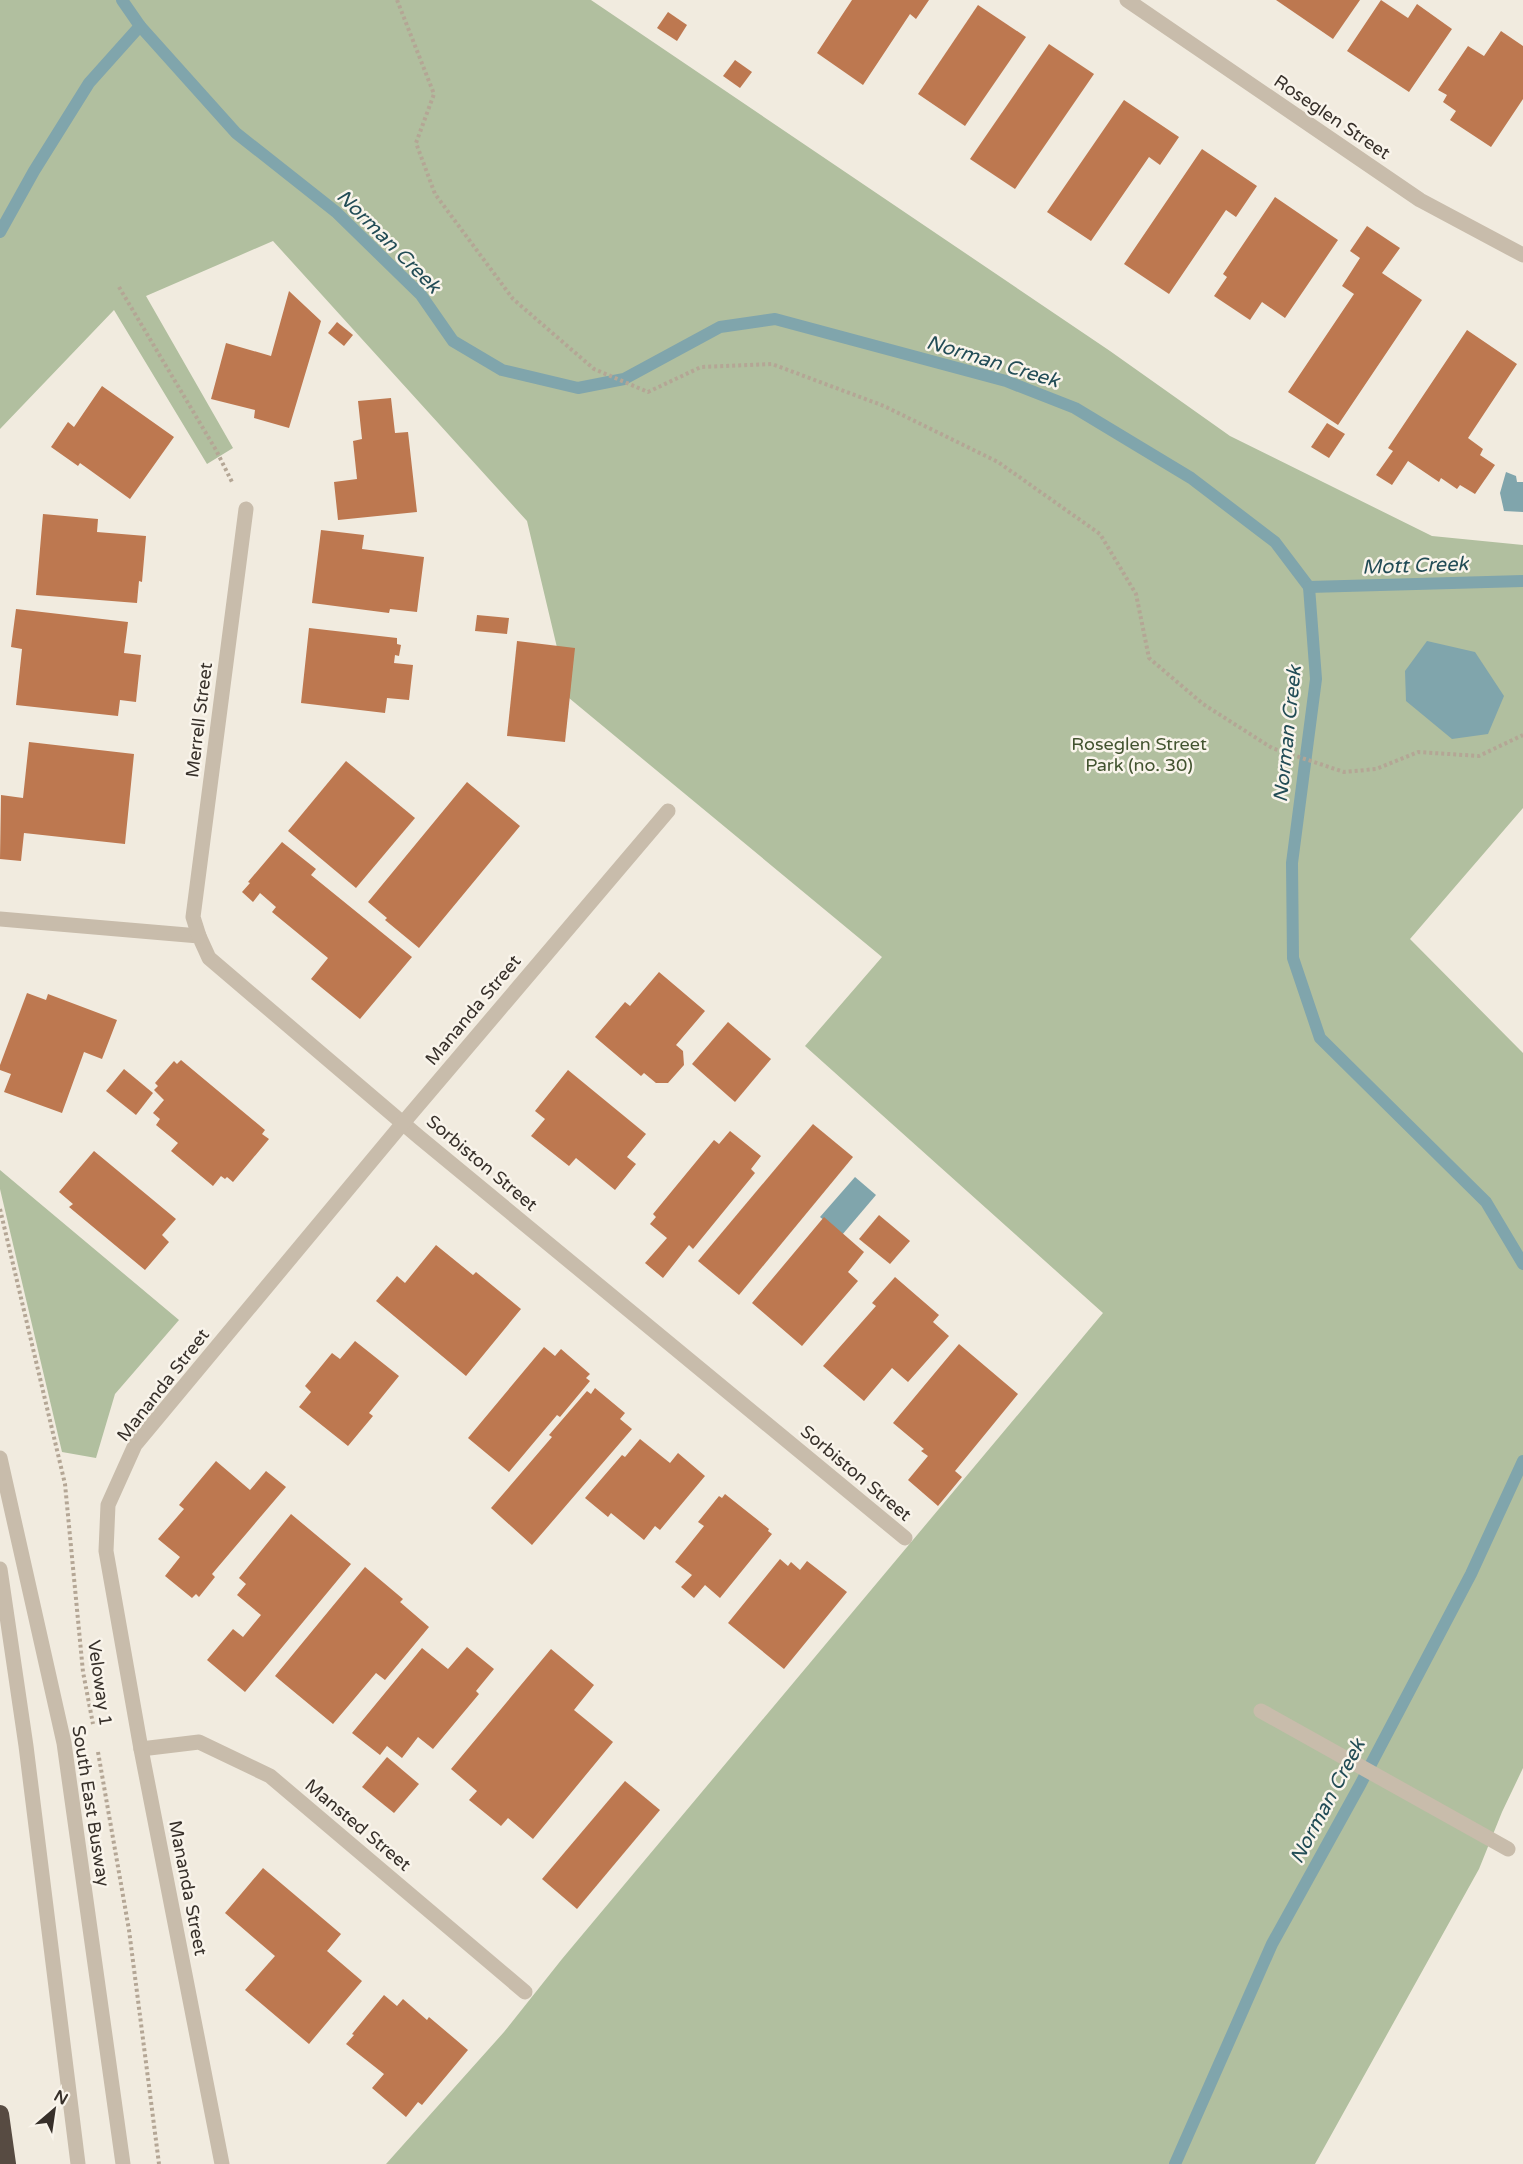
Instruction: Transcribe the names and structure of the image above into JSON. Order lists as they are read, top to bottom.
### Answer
{
  "streets": {
    "street": [
      "Roseglen Street",
      "Merrell Street",
      "Mananda Street",
      "Sorbiston Street",
      "South East Busway",
      "Mansted Street"
    ],
    "path": ["Veloway 1"]
  },
  "crossings": [
    ["Merrell Street", "Sorbiston Street"],
    ["Mananda Street", "Sorbiston Street"],
    ["Mananda Street", "Mansted Street"]
  ],
  "water": ["Norman Creek", "Mott Creek"],
  "parks": ["Roseglen Street Park (no. 30)"],
  "north": "top right"
}
